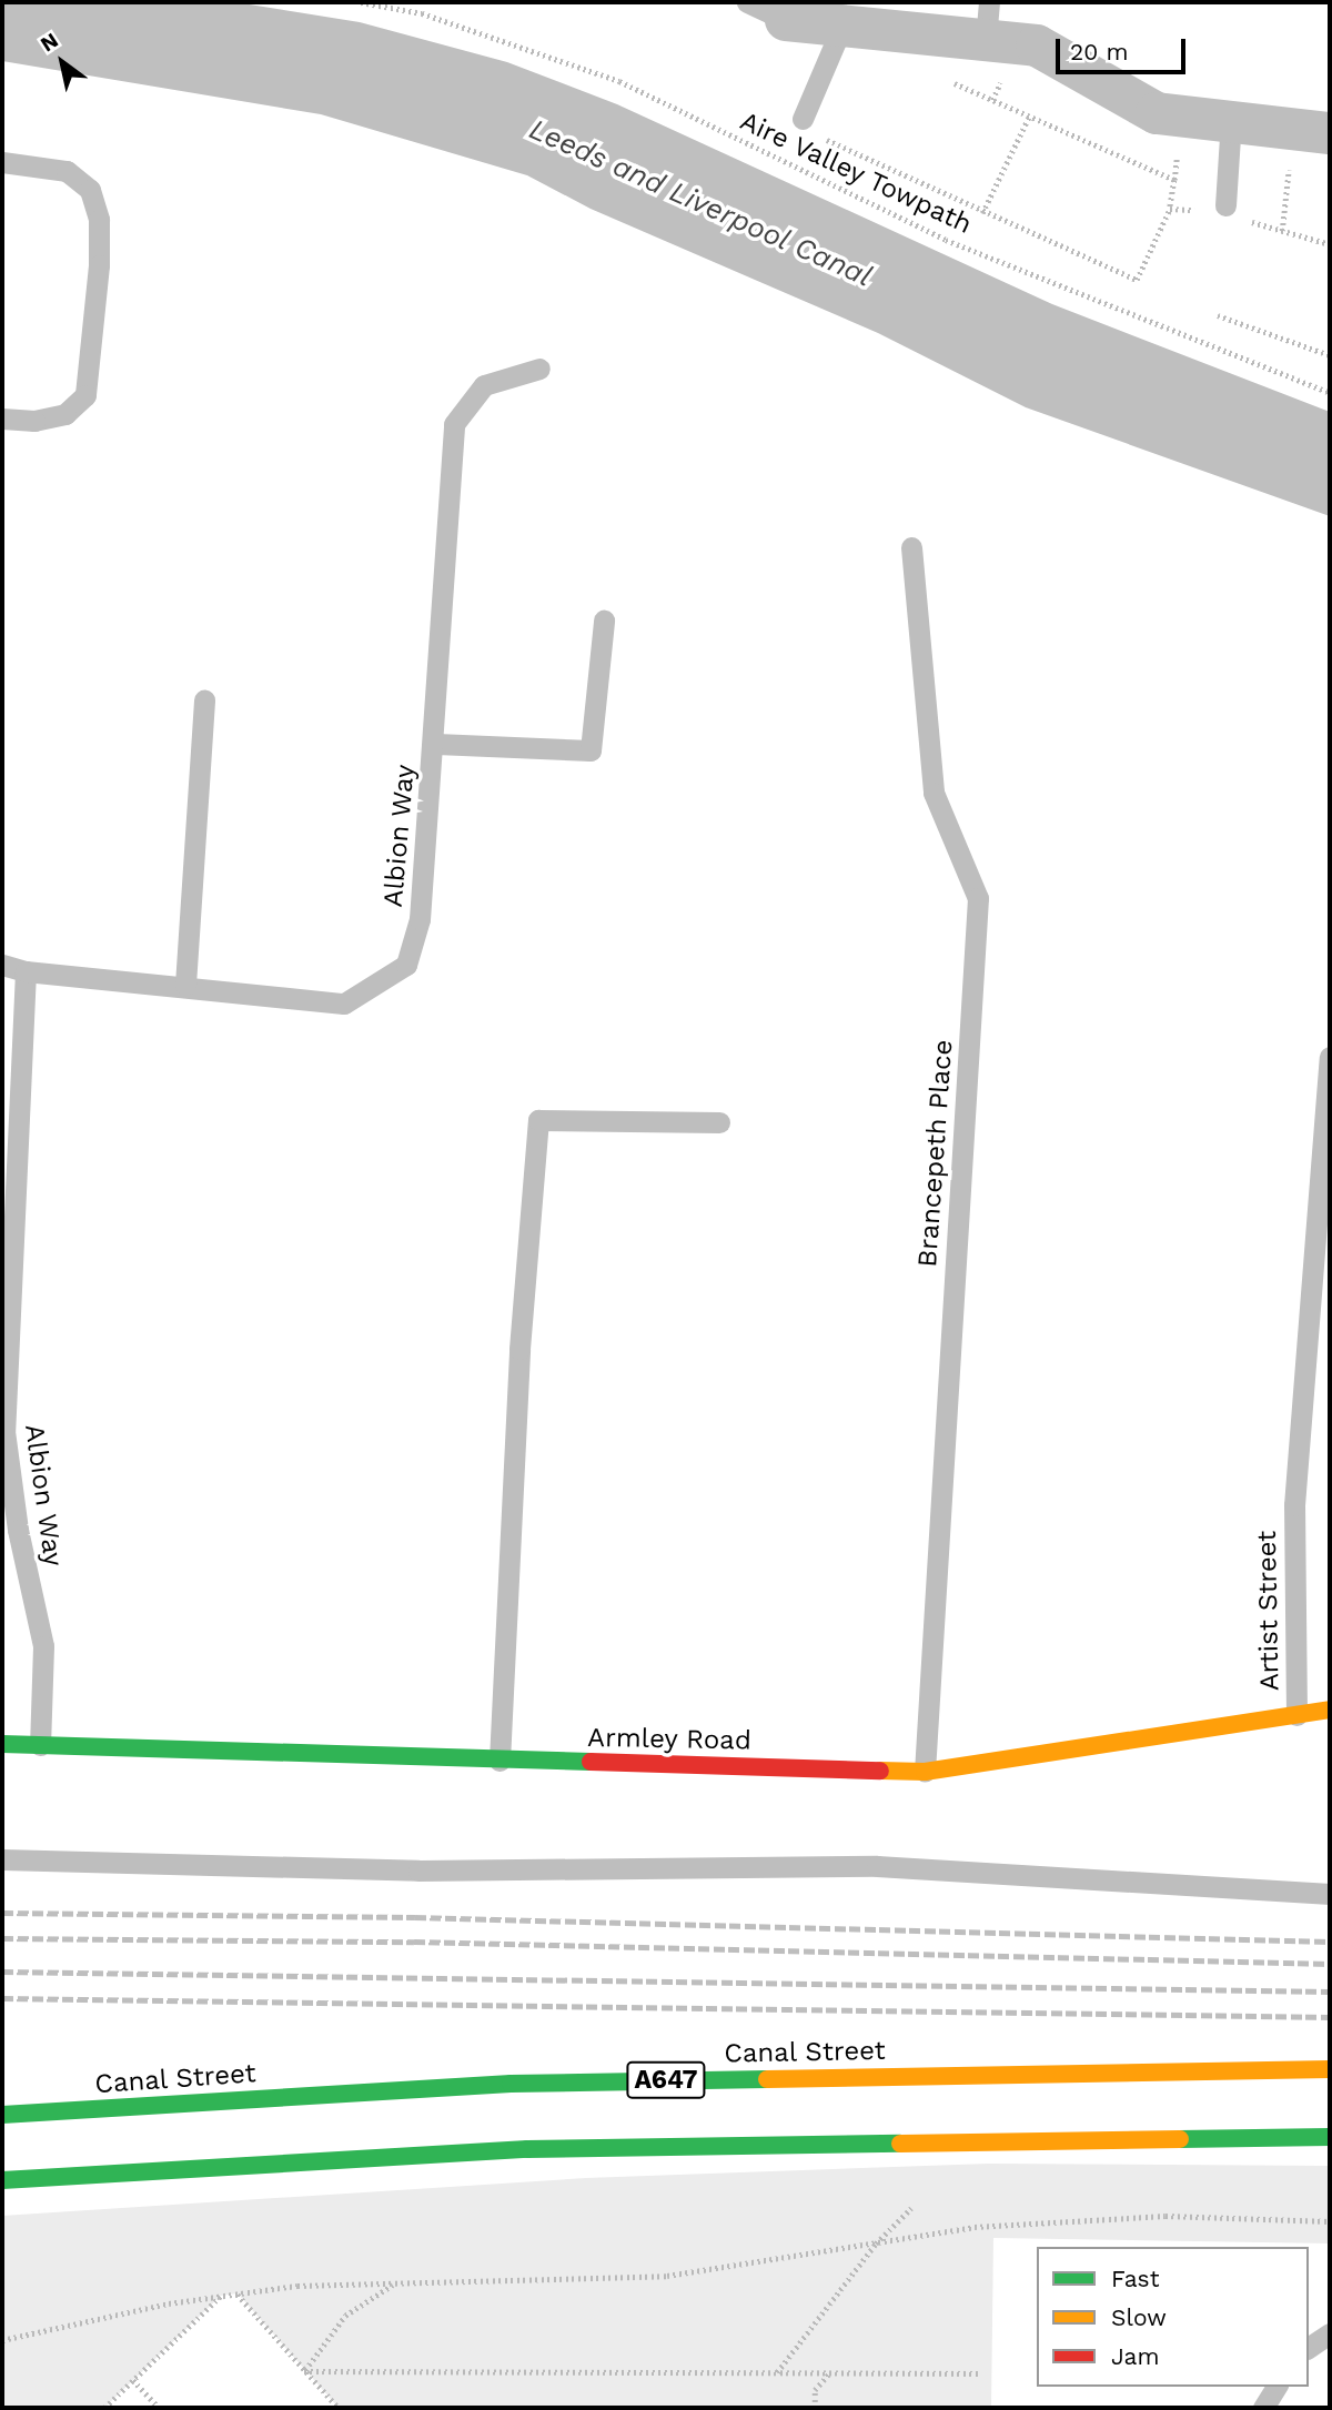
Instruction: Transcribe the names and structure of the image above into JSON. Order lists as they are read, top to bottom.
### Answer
{
  "streets": {
    "main road": ["Armley Road", "Canal Street", "A647"],
    "lane": ["Albion Way", "Brancepeth Place", "Artist Street"],
    "path": ["Aire Valley Towpath"]
  },
  "crossings": [
    ["Albion Way", "Armley Road"],
    ["Brancepeth Place", "Armley Road"],
    ["Artist Street", "Armley Road"]
  ],
  "water": ["Leeds and Liverpool Canal"],
  "legend": ["Fast", "Slow", "Jam"],
  "scale_bar": "20 m",
  "north": "top left"
}
